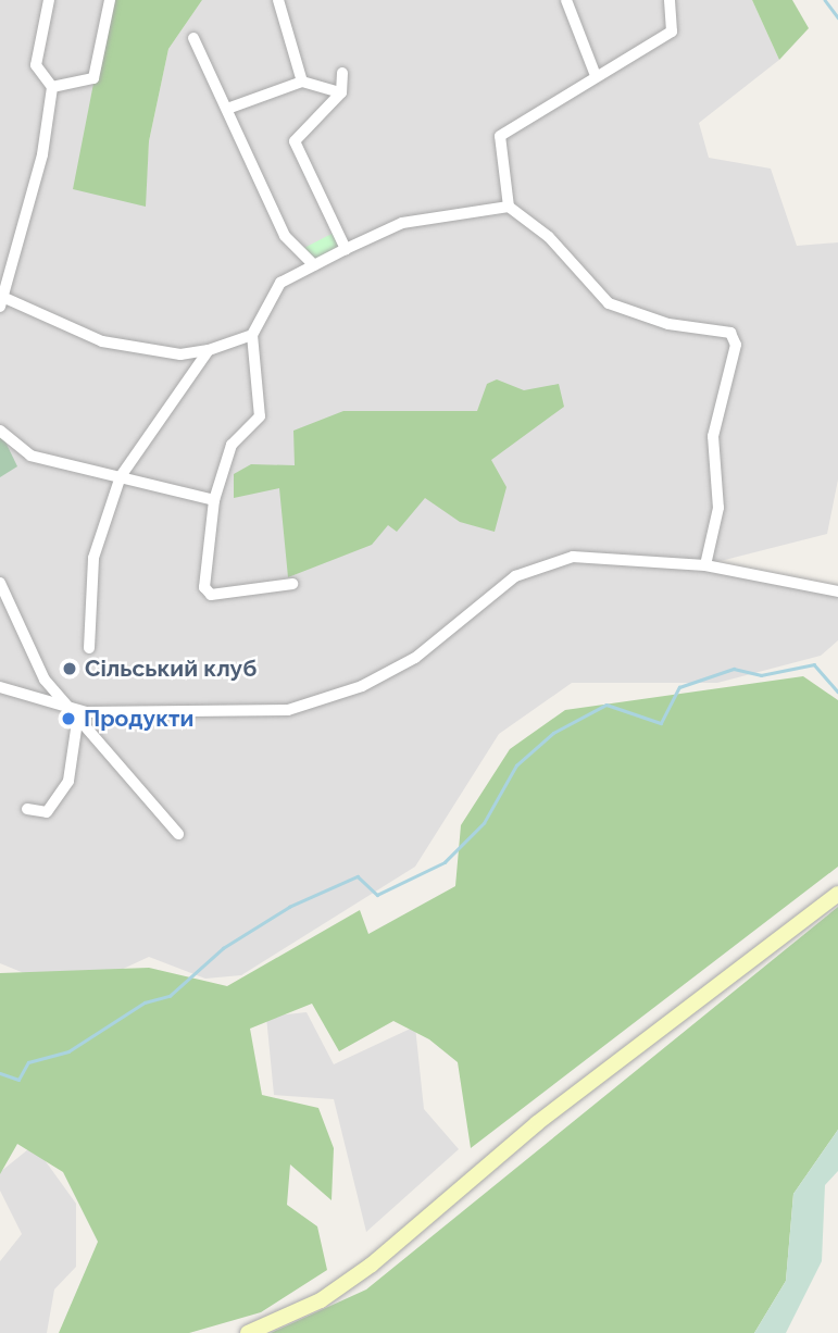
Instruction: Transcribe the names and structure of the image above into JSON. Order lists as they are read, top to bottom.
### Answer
{
  "places": ["Сільський клуб", "Продукти"]
}
